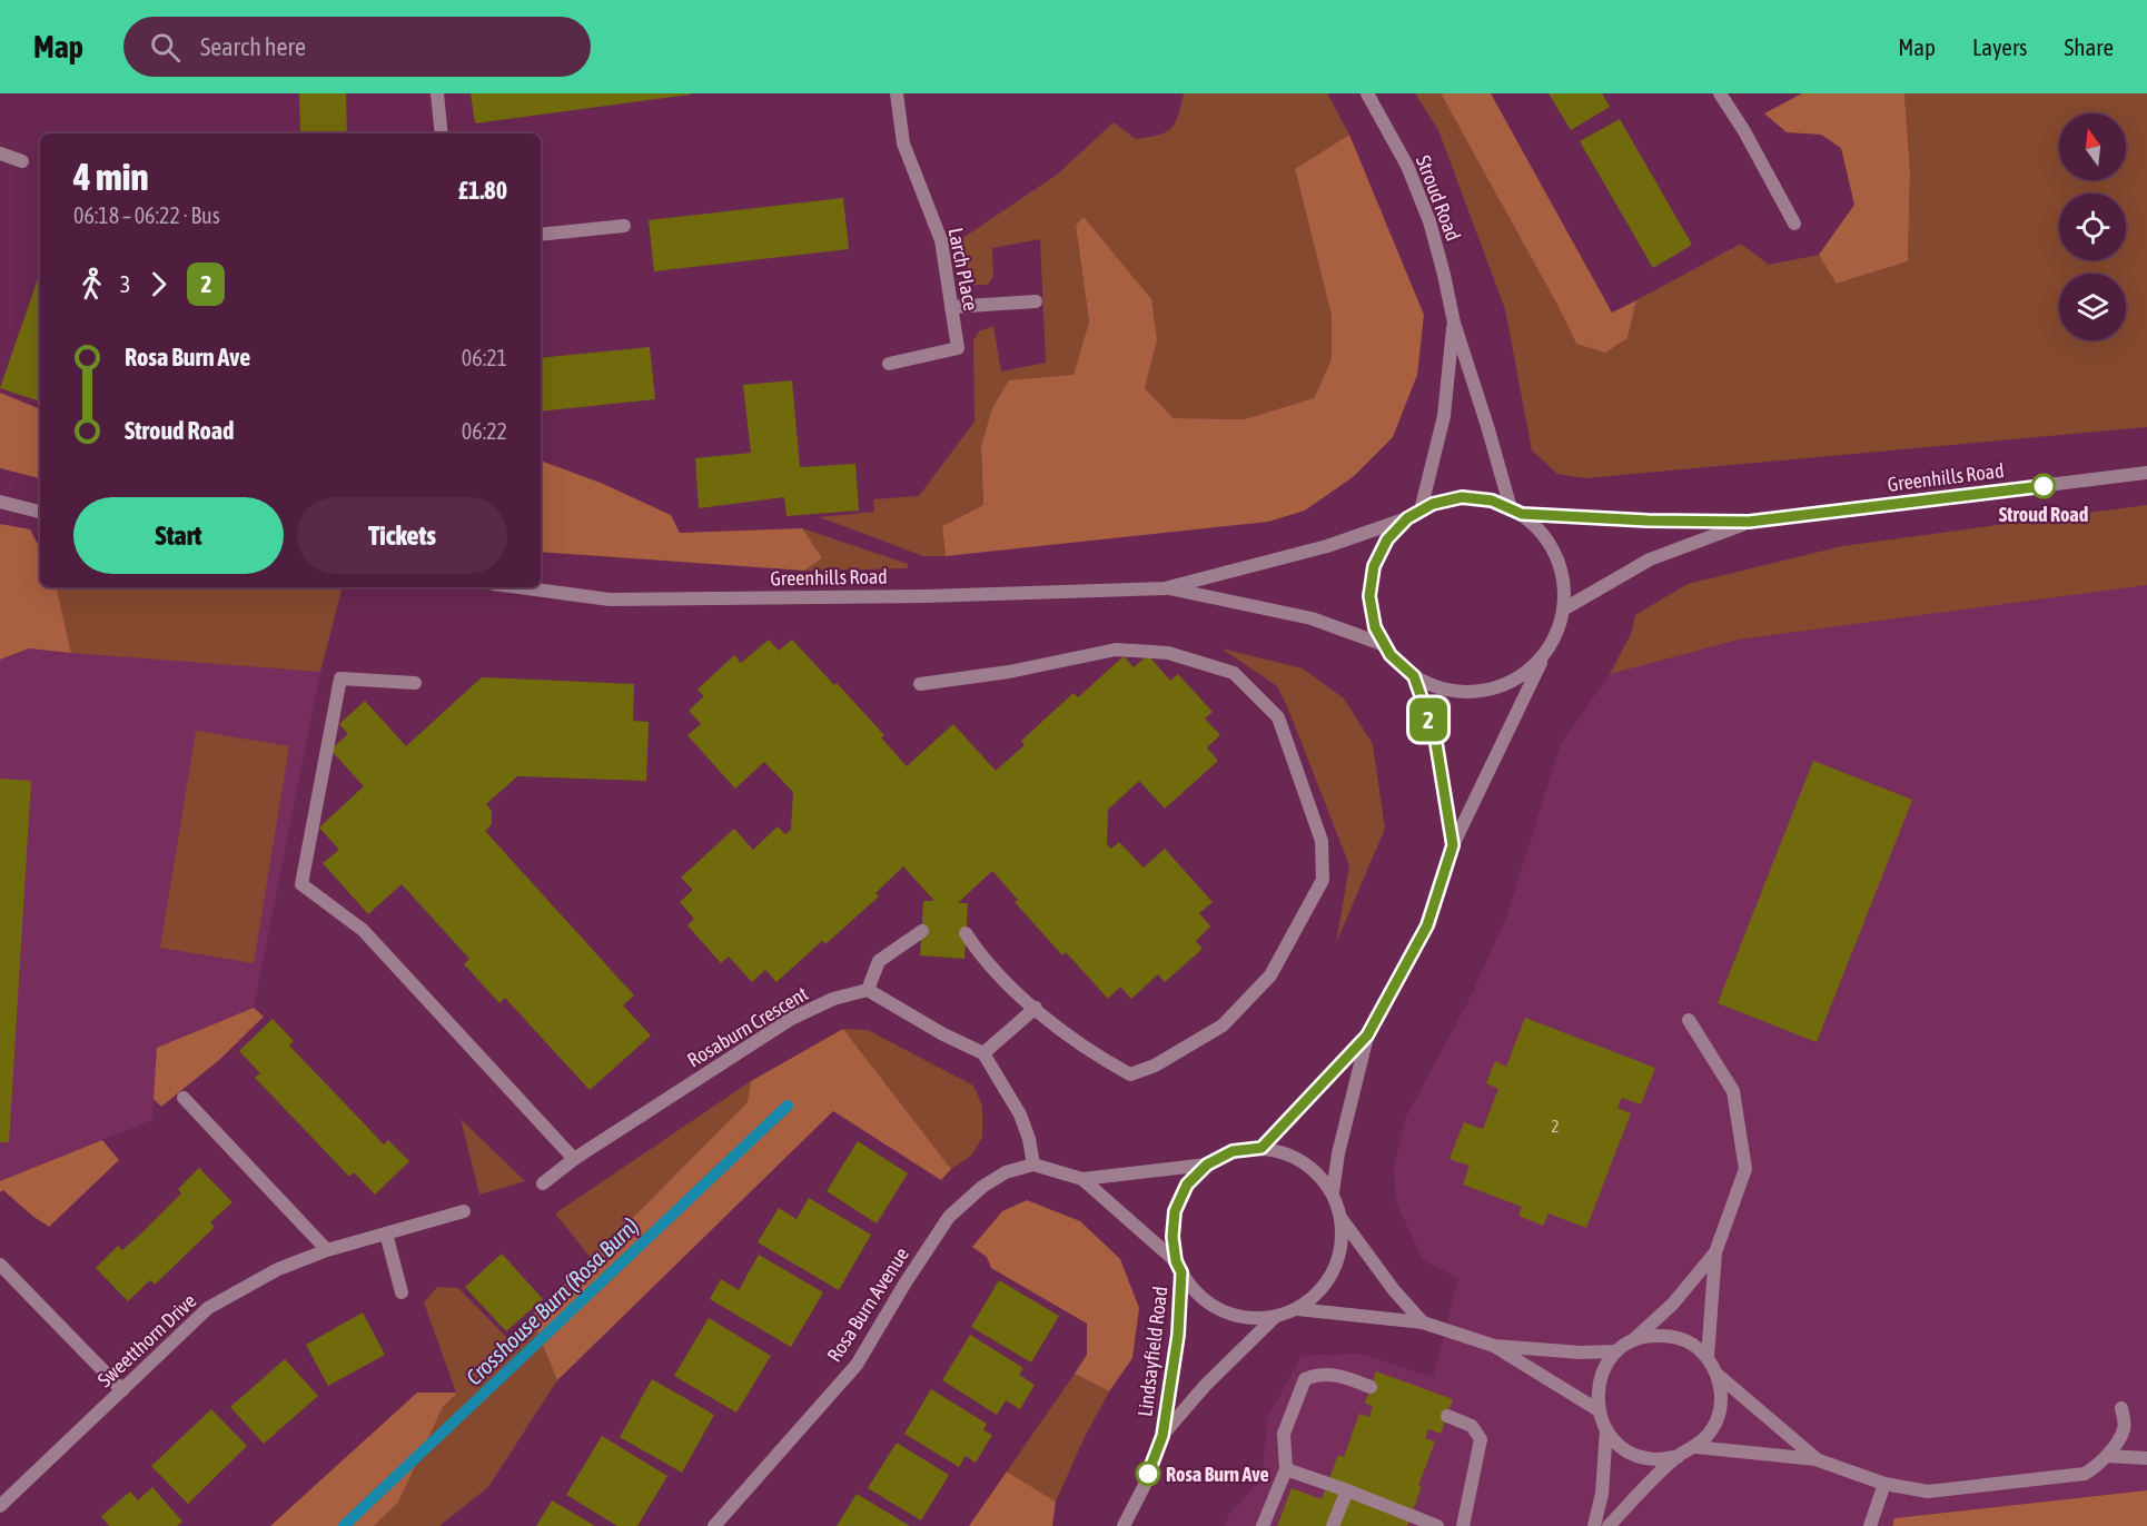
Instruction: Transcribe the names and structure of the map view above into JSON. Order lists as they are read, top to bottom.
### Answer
{
  "streets": {
    "street": [
      "Stroud Road",
      "Larch Place",
      "Greenhills Road",
      "Rosaburn Crescent",
      "Rosa Burn Avenue",
      "Sweetthorn Drive",
      "Lindsayfield Road"
    ]
  },
  "crossings": [
    ["Stroud Road", "Greenhills Road"]
  ],
  "water": ["Crosshouse Burn (Rosa Burn)"],
  "places": ["Stroud Road", "Rosa Burn Ave"],
  "lines": ["bus line 2"],
  "house_numbers": ["2"],
  "north": "top",
  "page": {
    "header": "Map",
    "search": "Search here",
    "nav": ["Map", "Layers", "Share"],
    "on_map": "2",
    "heading": ["4 min", "06:18 – 06:22 · Bus", "£1.80"],
    "legs": ["3", "2"],
    "list": [
      {
        "name": "Rosa Burn Ave",
        "value": "06:21"
      },
      {
        "name": "Stroud Road",
        "value": "06:22"
      }
    ],
    "buttons": ["Start", "Tickets"]
  }
}
